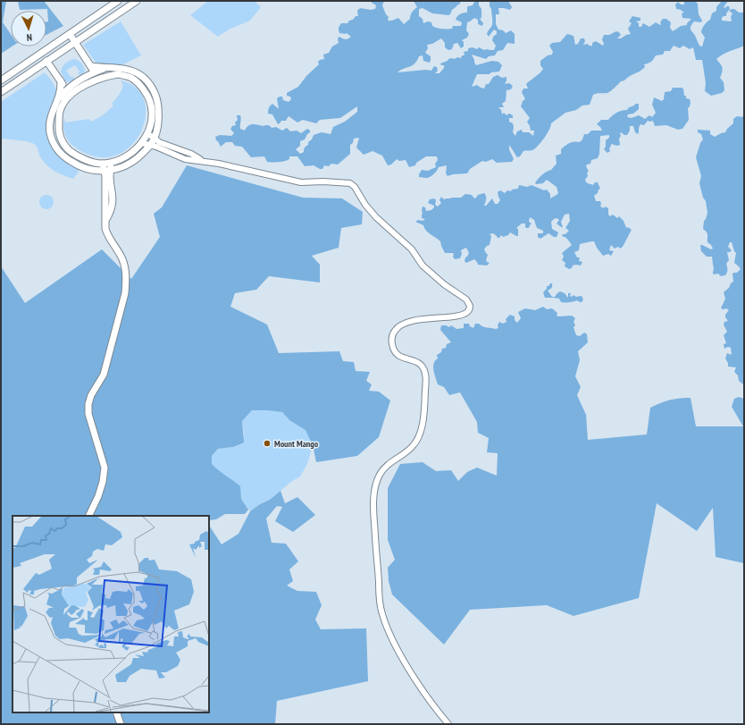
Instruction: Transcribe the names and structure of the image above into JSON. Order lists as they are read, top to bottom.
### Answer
{
  "places": ["Mount Mango"],
  "north": "bottom"
}
